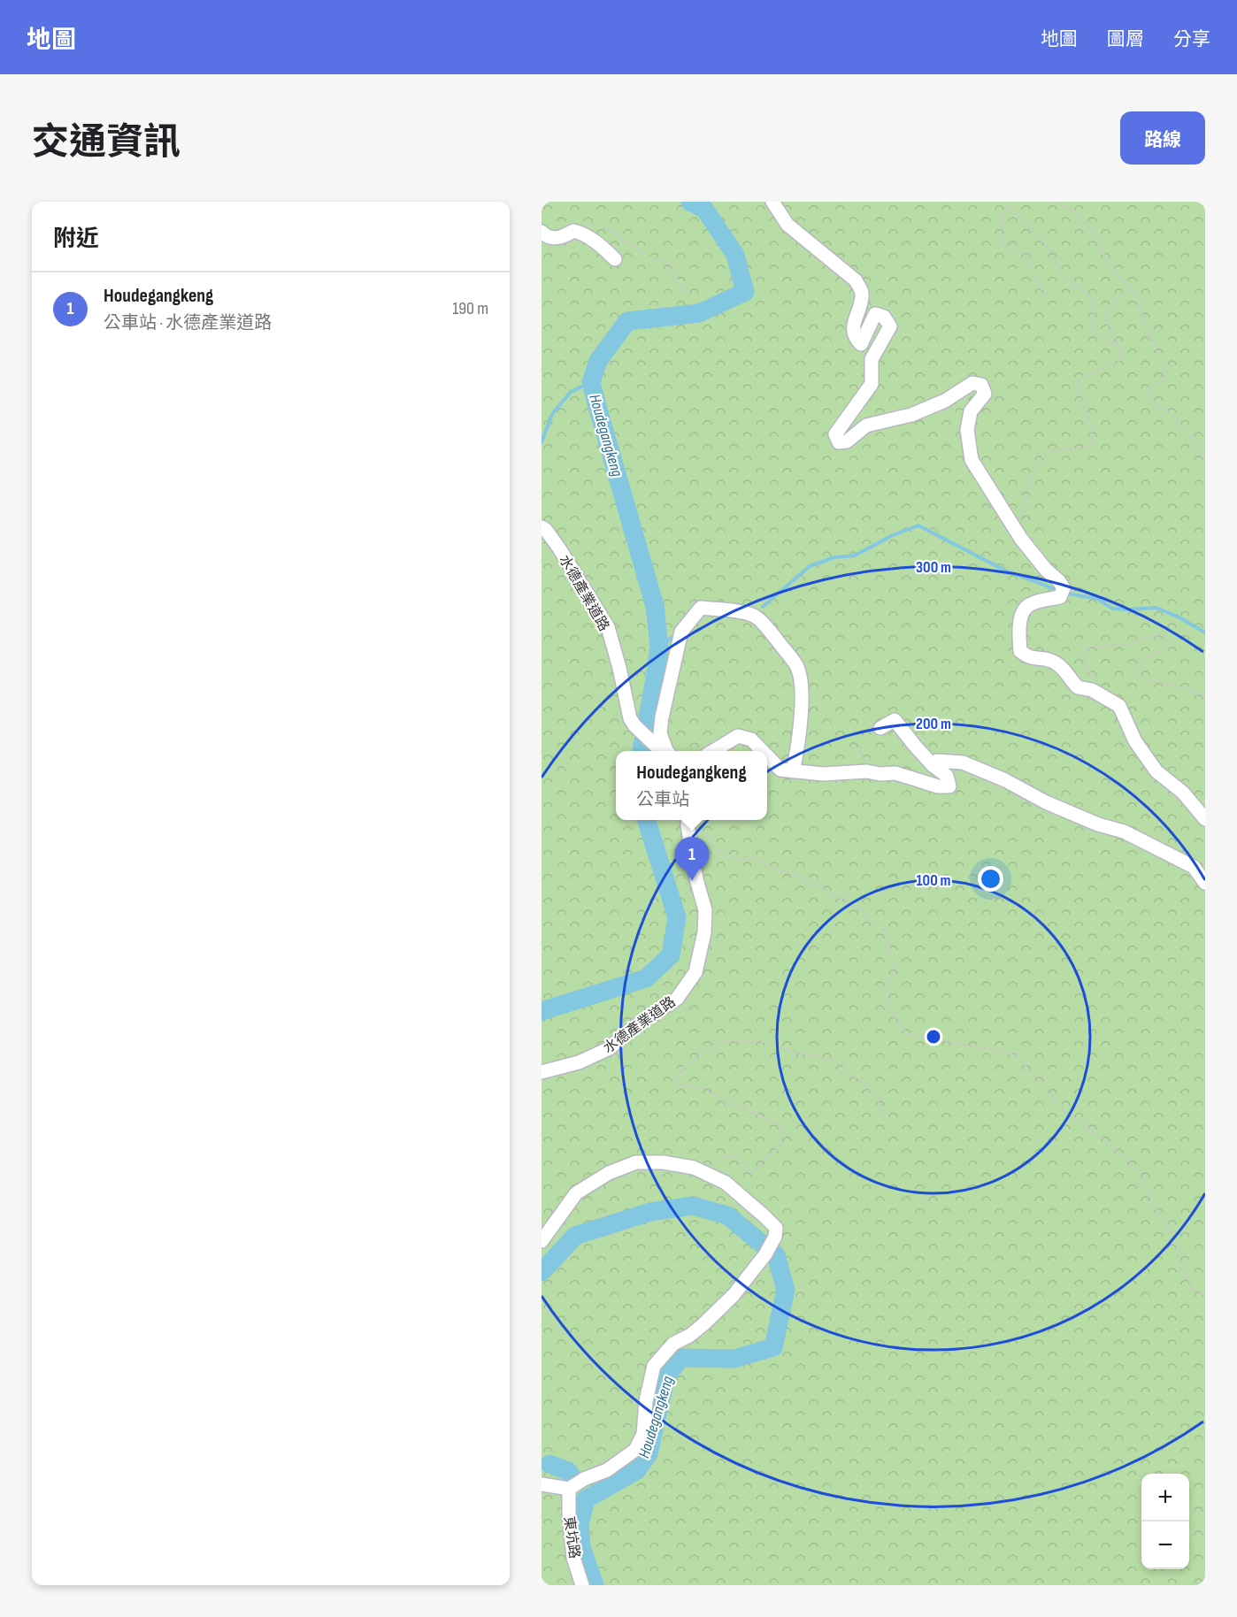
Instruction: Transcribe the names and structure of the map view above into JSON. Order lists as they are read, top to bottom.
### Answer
{
  "streets": {
    "street": ["水德產業道路", "東坑路"]
  },
  "water": ["Houdegangkeng"],
  "page": {
    "header": "地圖",
    "nav": ["地圖", "圖層", "分享"],
    "title": "交通資訊",
    "buttons": "路線",
    "heading": "附近",
    "list": [
      {
        "mark": "1",
        "name": "Houdegangkeng",
        "note": "公車站 · 水德產業道路",
        "value": "190 m"
      }
    ],
    "popup": ["Houdegangkeng", "公車站"],
    "pins": "1",
    "map_buttons": ["+", "−"]
  },
  "rings": ["300 m", "200 m", "100 m"]
}
